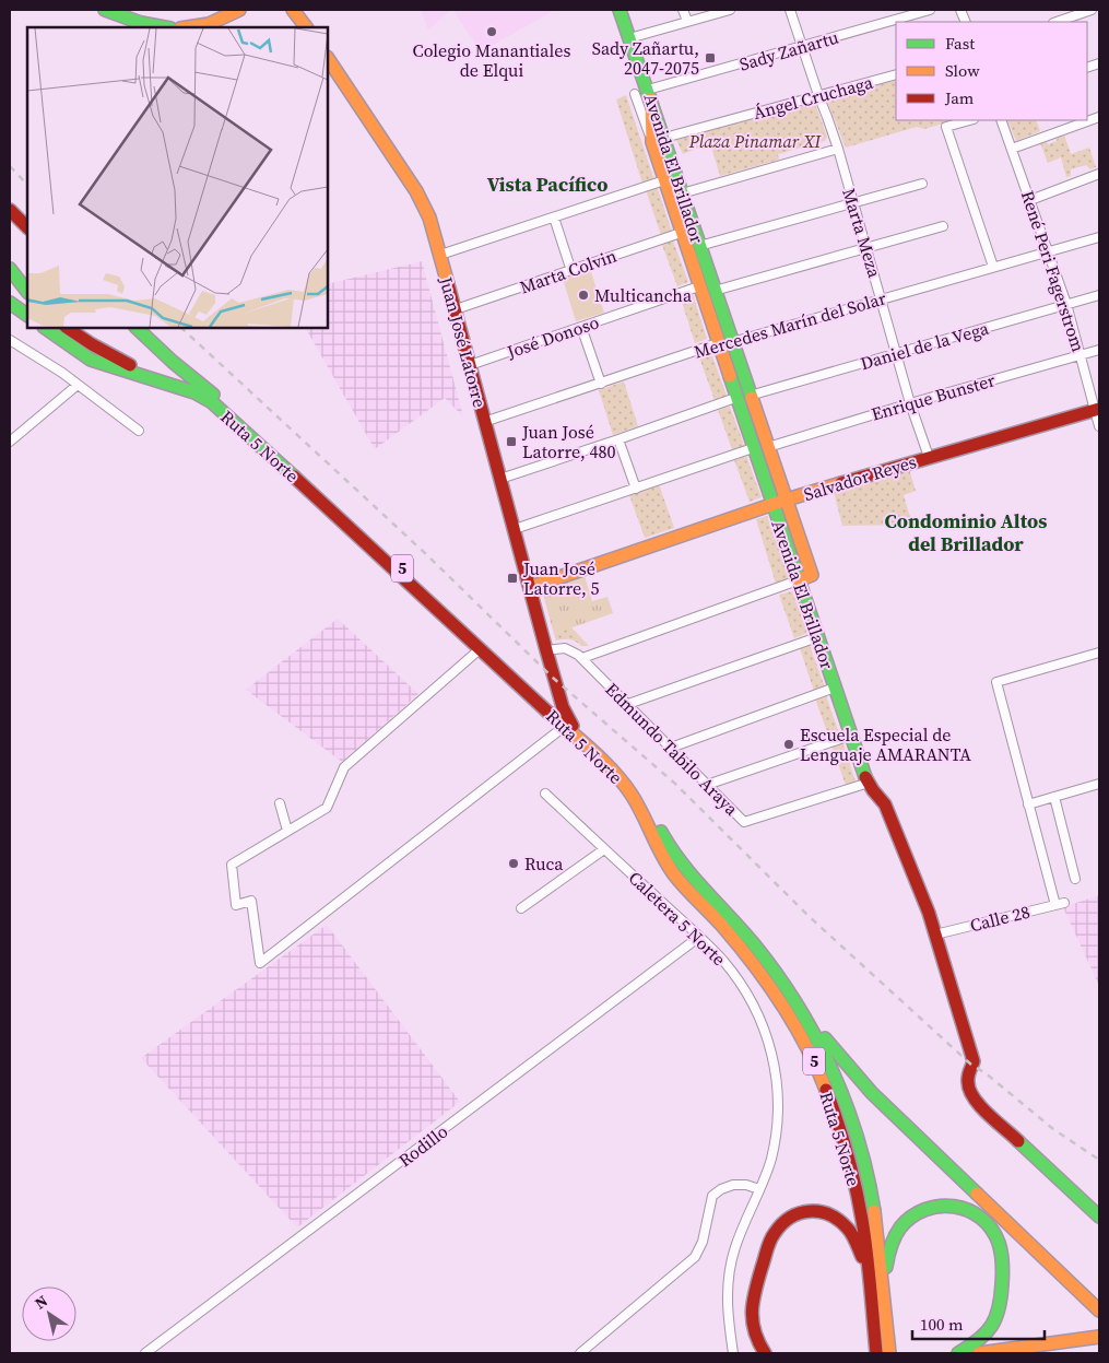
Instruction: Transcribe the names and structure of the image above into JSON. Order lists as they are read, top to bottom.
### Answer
{
  "streets": {
    "main road": [
      "Avenida El Brillador",
      "Mercedes Marín del Solar",
      "Juan José Latorre",
      "Ruta 5 Norte",
      "Salvador Reyes",
      "5"
    ],
    "street": [
      "Sady Zañartu",
      "Ángel Cruchaga",
      "Marta Meza",
      "Marta Colvin",
      "René Peri Fagerstrom",
      "José Donoso",
      "Daniel de la Vega",
      "Enrique Bunster",
      "Edmundo Tabilo Araya",
      "Caletera 5 Norte",
      "Calle 28",
      "Rodillo"
    ]
  },
  "crossings": [
    ["Sady Zañartu", "Avenida El Brillador"],
    ["Sady Zañartu", "Marta Meza"],
    ["Ángel Cruchaga", "Avenida El Brillador"],
    ["Ángel Cruchaga", "Marta Meza"],
    ["Avenida El Brillador", "Marta Colvin"],
    ["Avenida El Brillador", "Mercedes Marín del Solar"],
    ["Avenida El Brillador", "José Donoso"],
    ["Avenida El Brillador", "Daniel de la Vega"],
    ["Avenida El Brillador", "Enrique Bunster"],
    ["Avenida El Brillador", "Salvador Reyes"],
    ["Avenida El Brillador", "Edmundo Tabilo Araya"],
    ["Avenida El Brillador", "Calle 28"],
    ["Marta Meza", "Mercedes Marín del Solar"],
    ["Marta Meza", "Daniel de la Vega"],
    ["Marta Meza", "Enrique Bunster"],
    ["Marta Meza", "Salvador Reyes"],
    ["Marta Colvin", "Juan José Latorre"],
    ["René Peri Fagerstrom", "Mercedes Marín del Solar"],
    ["René Peri Fagerstrom", "Daniel de la Vega"],
    ["René Peri Fagerstrom", "Enrique Bunster"],
    ["René Peri Fagerstrom", "Salvador Reyes"],
    ["Mercedes Marín del Solar", "Juan José Latorre"],
    ["José Donoso", "Juan José Latorre"],
    ["Juan José Latorre", "Ruta 5 Norte"],
    ["Juan José Latorre", "Salvador Reyes"],
    ["Juan José Latorre", "Edmundo Tabilo Araya"],
    ["Caletera 5 Norte", "Rodillo"]
  ],
  "districts": ["Vista Pacífico", "Condominio Altos del Brillador"],
  "parks": ["Plaza Pinamar XI"],
  "places": {
    "other": [
      "Colegio Manantiales de Elqui",
      "Multicancha",
      "Escuela Especial de Lenguaje AMARANTA",
      "Ruca"
    ],
    "transit": ["Sady Zañartu, 2047-2075", "Juan José Latorre, 480", "Juan José Latorre, 5"]
  },
  "legend": ["Fast", "Slow", "Jam"],
  "scale_bar": "100 m",
  "north": "top left"
}
